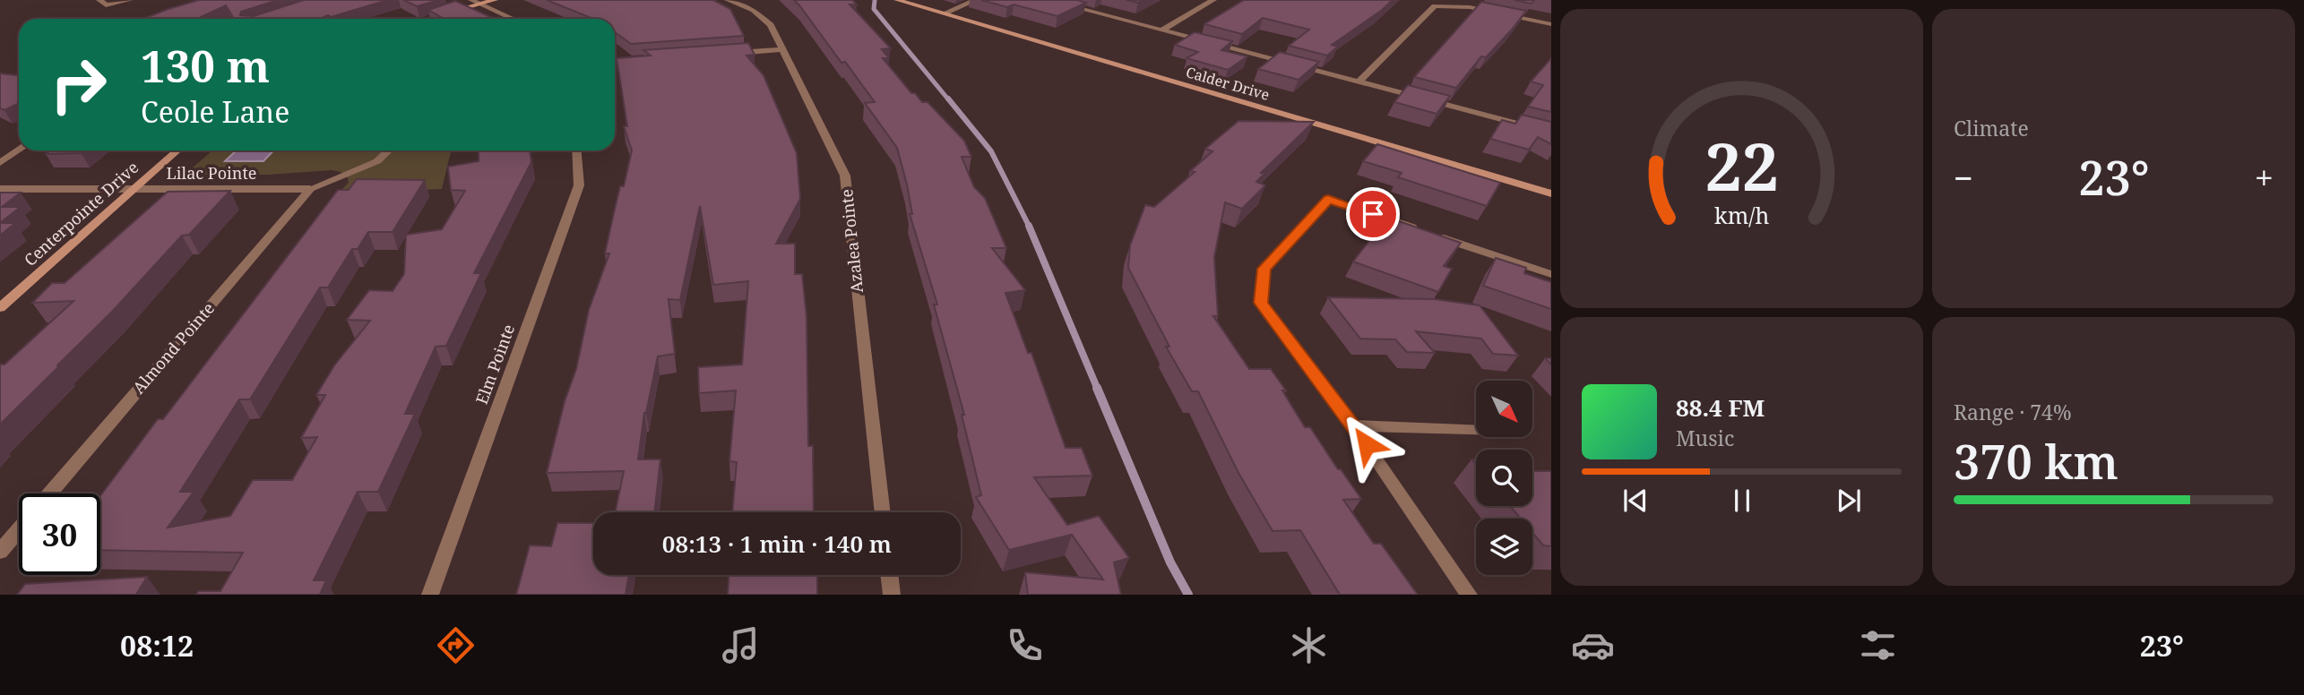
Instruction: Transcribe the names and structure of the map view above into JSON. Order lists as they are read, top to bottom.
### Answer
{
  "streets": {
    "street": [
      "Calder Drive",
      "Lilac Pointe",
      "Centerpointe Drive",
      "Azalea Pointe",
      "Almond Pointe",
      "Elm Pointe"
    ]
  },
  "crossings": [
    ["Lilac Pointe", "Centerpointe Drive"],
    ["Lilac Pointe", "Almond Pointe"]
  ],
  "north": "bottom right",
  "page": {
    "tile": [
      "Climate",
      ["Range · 74%", "370 km"]
    ],
    "turn": ["130 m", "Ceole Lane"],
    "heat": ["−", "23°", "+"],
    "song": ["88.4 FM", "Music"],
    "limit": "30",
    "trip": "08:13 · 1 min · 140 m",
    "tabs": ["08:12", "23°"],
    "gauge": ["22", "km/h"]
  }
}
